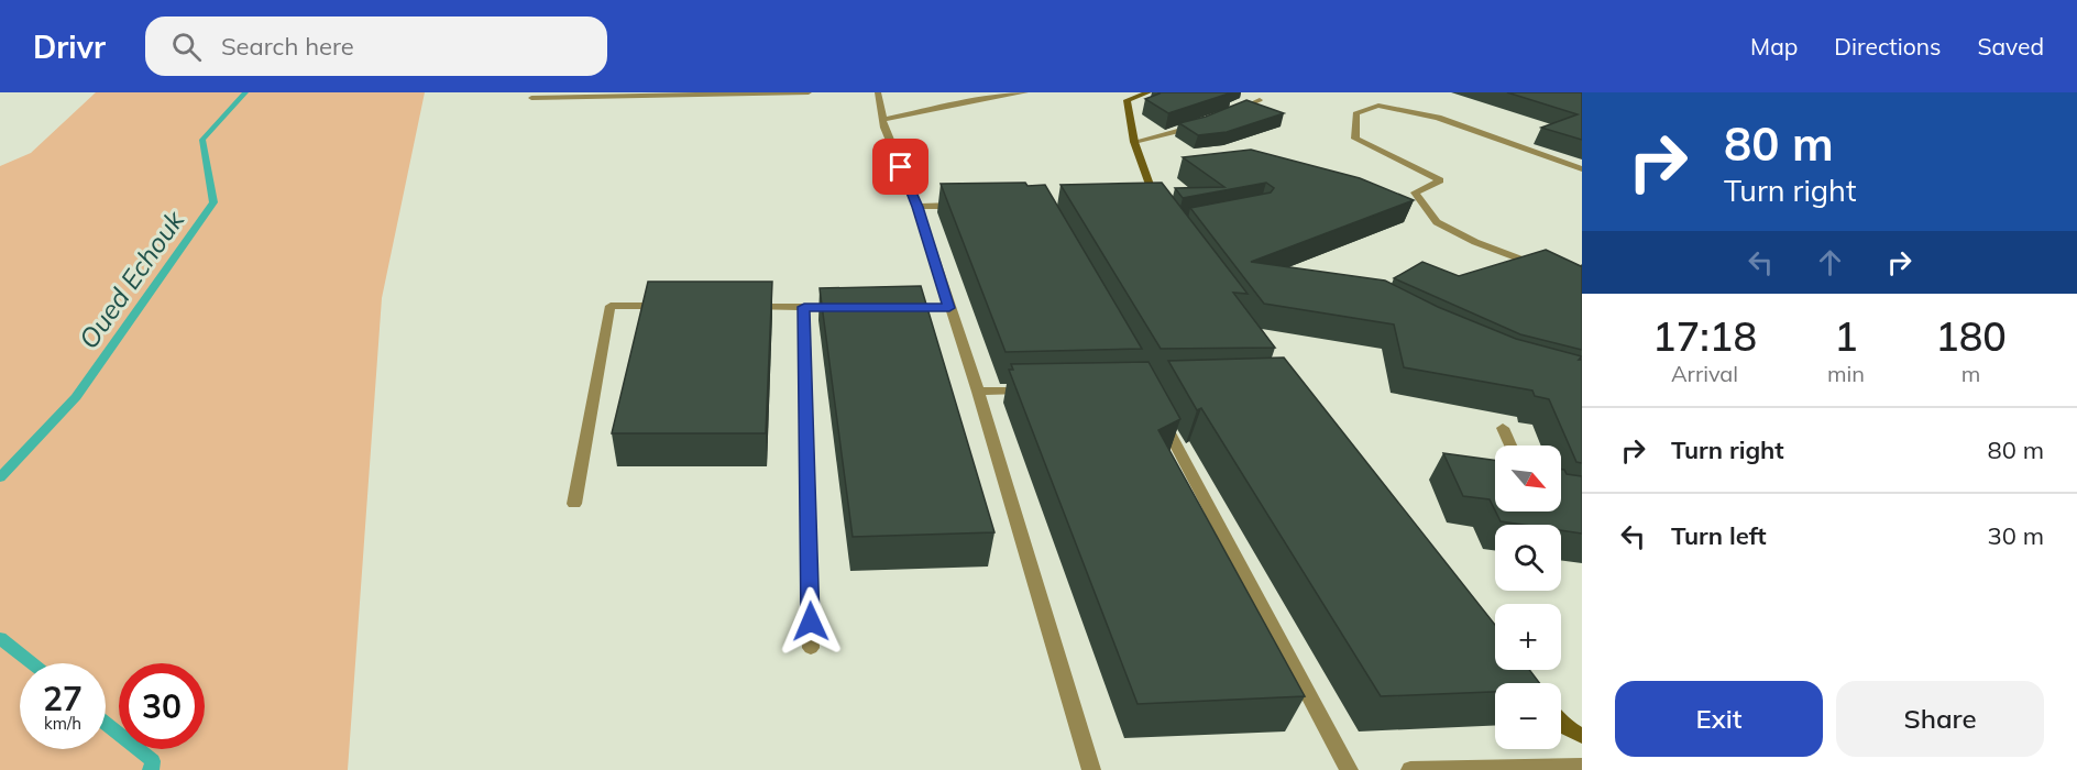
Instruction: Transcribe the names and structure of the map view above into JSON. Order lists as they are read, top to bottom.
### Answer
{
  "water": ["Oued Echouk"],
  "north": "bottom right",
  "page": {
    "header": "Drivr",
    "search": "Search here",
    "nav": ["Map", "Directions", "Saved"],
    "turn": ["80 m", "Turn right"],
    "eta": [
      "17:18",
      "Arrival",
      "1",
      "min",
      "180",
      "m"
    ],
    "list": [
      {
        "name": "Turn right",
        "value": "80 m"
      },
      {
        "name": "Turn left",
        "value": "30 m"
      }
    ],
    "map_buttons": ["+", "−"],
    "speed": "27 km/h",
    "limit": "30",
    "buttons": ["Exit", "Share"]
  }
}
